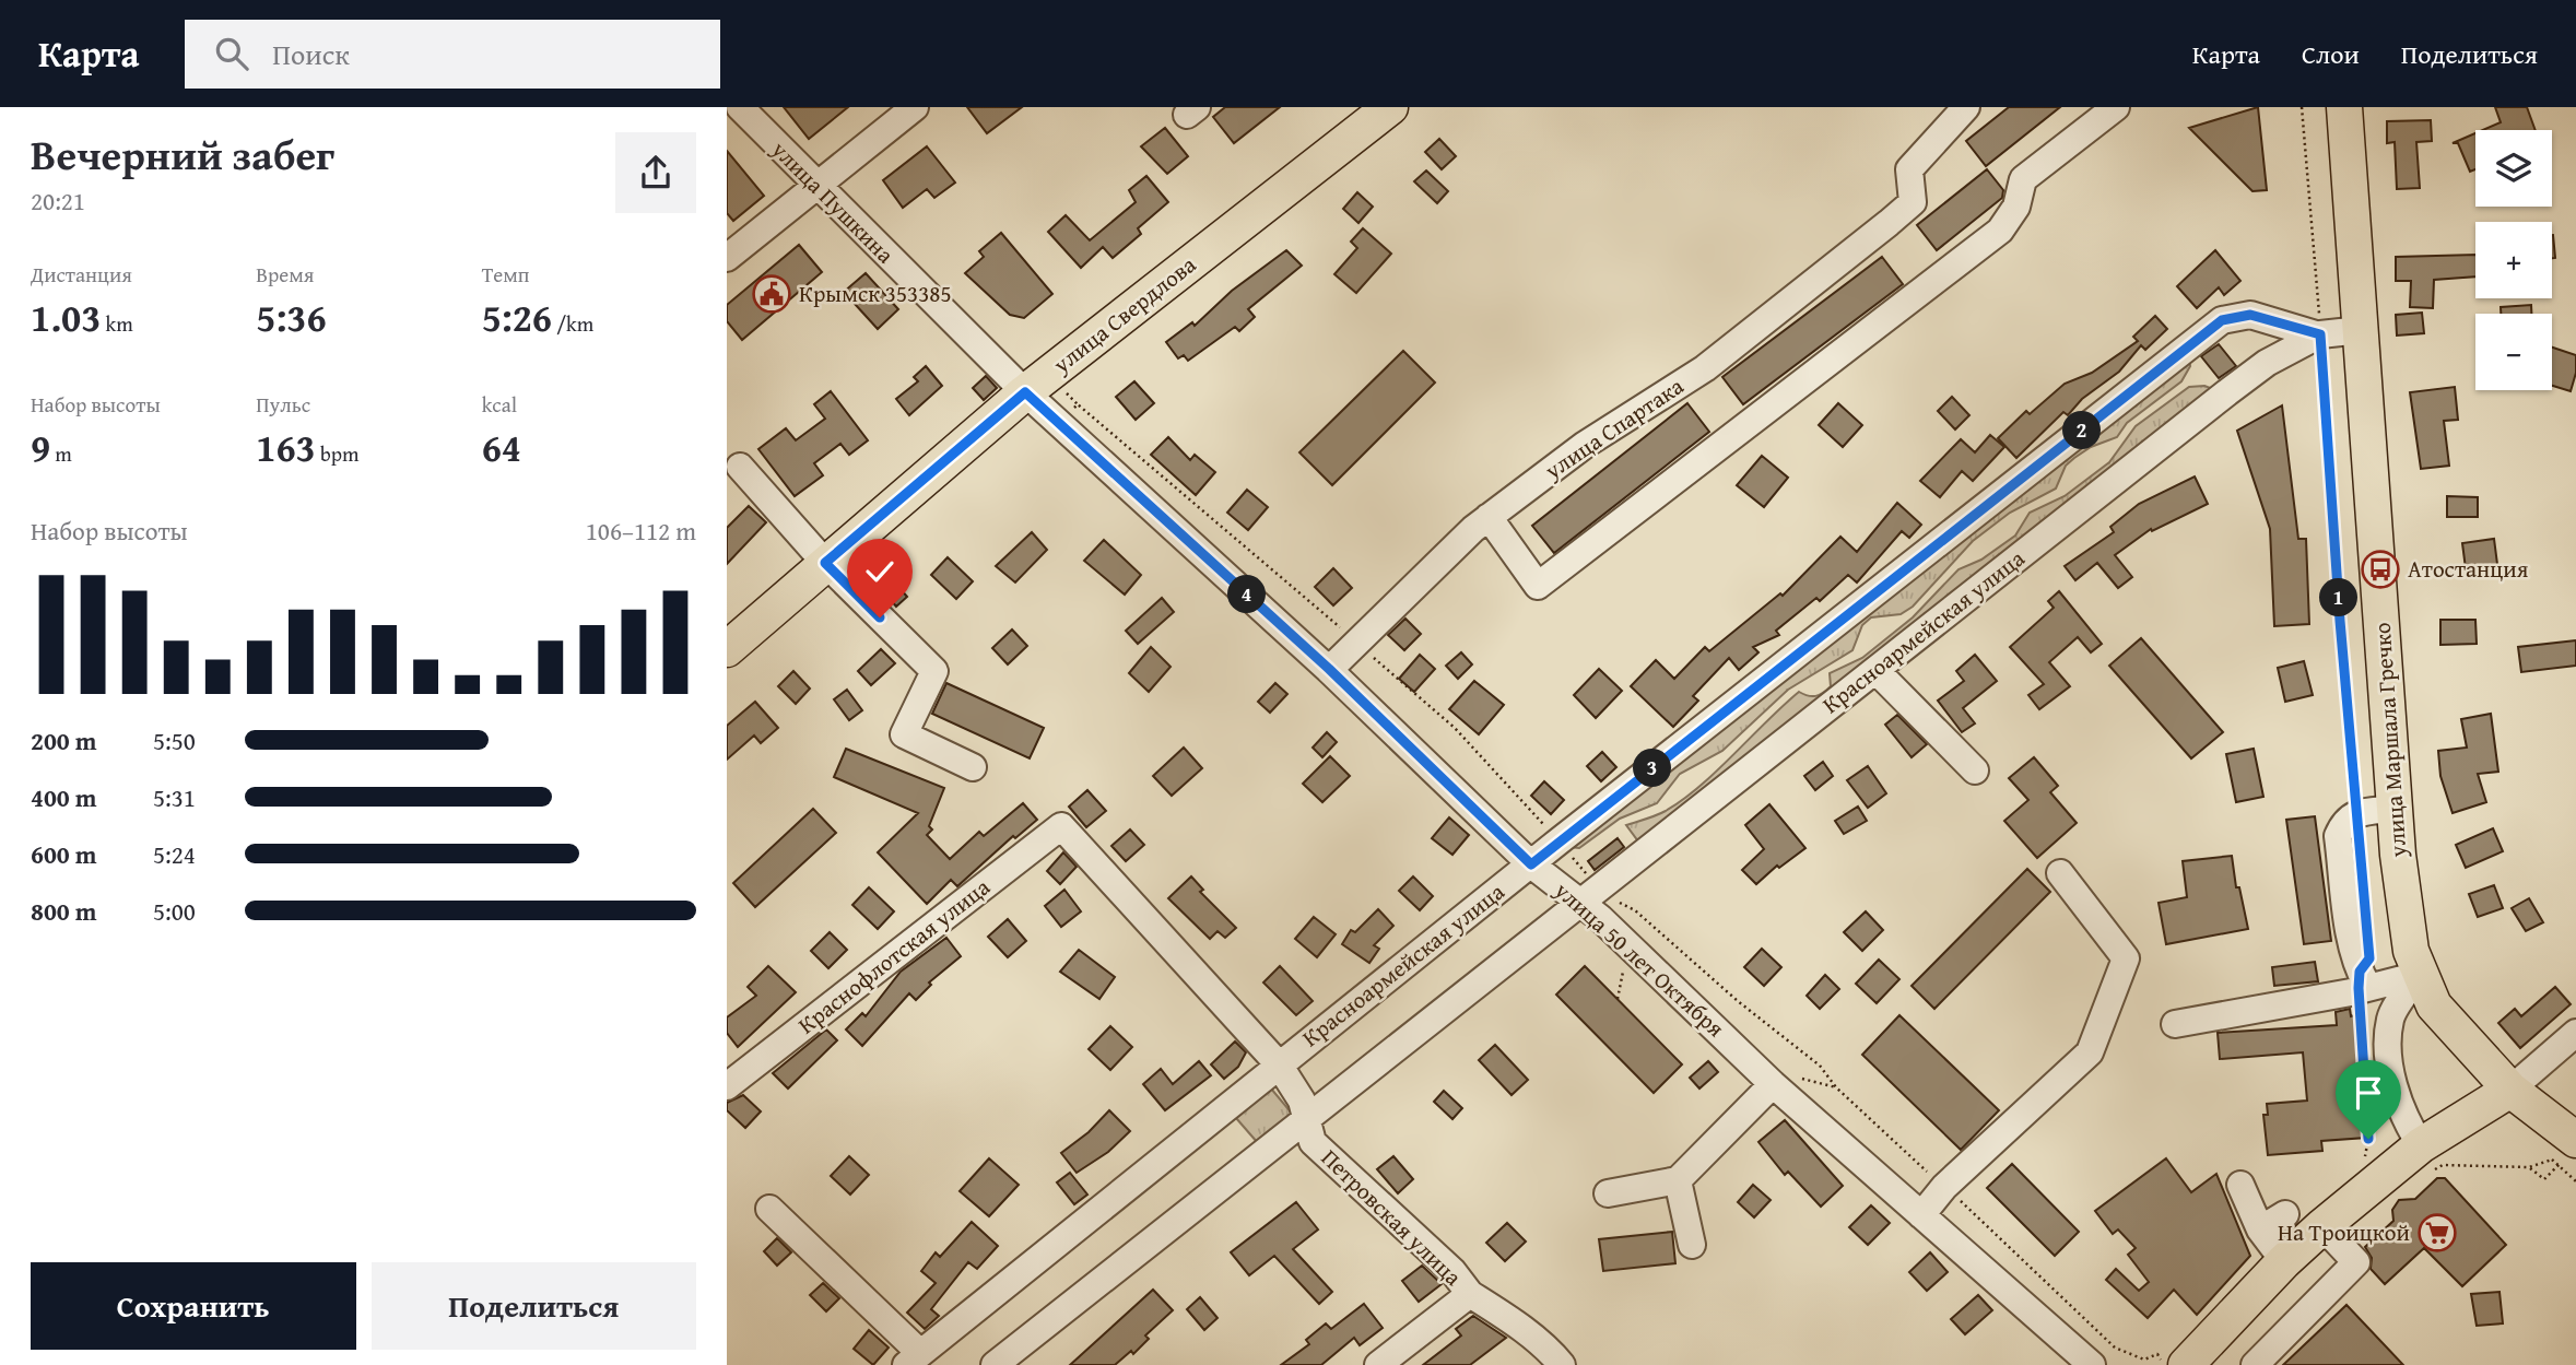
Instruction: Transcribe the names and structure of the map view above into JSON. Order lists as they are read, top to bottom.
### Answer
{
  "streets": {
    "main road": ["улица Свердлова", "улица Маршала Гречко"],
    "street": [
      "улица Пушкина",
      "улица Спартака",
      "Красноармейская улица",
      "Краснофлотская улица",
      "улица 50 лет Октября",
      "Петровская улица"
    ]
  },
  "crossings": [
    ["улица Пушкина", "улица Свердлова"],
    ["улица Пушкина", "улица 50 лет Октября"],
    ["улица Свердлова", "улица 50 лет Октября"],
    ["улица Спартака", "улица 50 лет Октября"],
    ["Красноармейская улица", "улица Маршала Гречко"],
    ["Красноармейская улица", "улица 50 лет Октября"],
    ["Красноармейская улица", "Петровская улица"],
    ["Краснофлотская улица", "Петровская улица"]
  ],
  "places": {
    "public building": ["Крымск 353385"],
    "bus stop": ["Атостанция"],
    "supermarket": ["На Троицкой"]
  },
  "page": {
    "header": "Карта",
    "search": "Поиск",
    "nav": ["Карта", "Слои", "Поделиться"],
    "heading": ["Вечерний забег", "20:21"],
    "map_buttons": ["+", "−"],
    "stats": [
      ["Дистанция", "1.03 km"],
      ["Время", "5:36"],
      ["Темп", "5:26 /km"],
      ["Набор высоты", "9 m"],
      ["Пульс", "163 bpm"],
      ["kcal", "64"]
    ],
    "pins": [
      "2",
      "4",
      "1",
      "3"
    ],
    "chart": ["Набор высоты", "106–112 m"],
    "list": [
      {
        "name": "200 m",
        "note": "5:50"
      },
      {
        "name": "400 m",
        "note": "5:31"
      },
      {
        "name": "600 m",
        "note": "5:24"
      },
      {
        "name": "800 m",
        "note": "5:00"
      }
    ],
    "buttons": ["Сохранить", "Поделиться"]
  }
}
